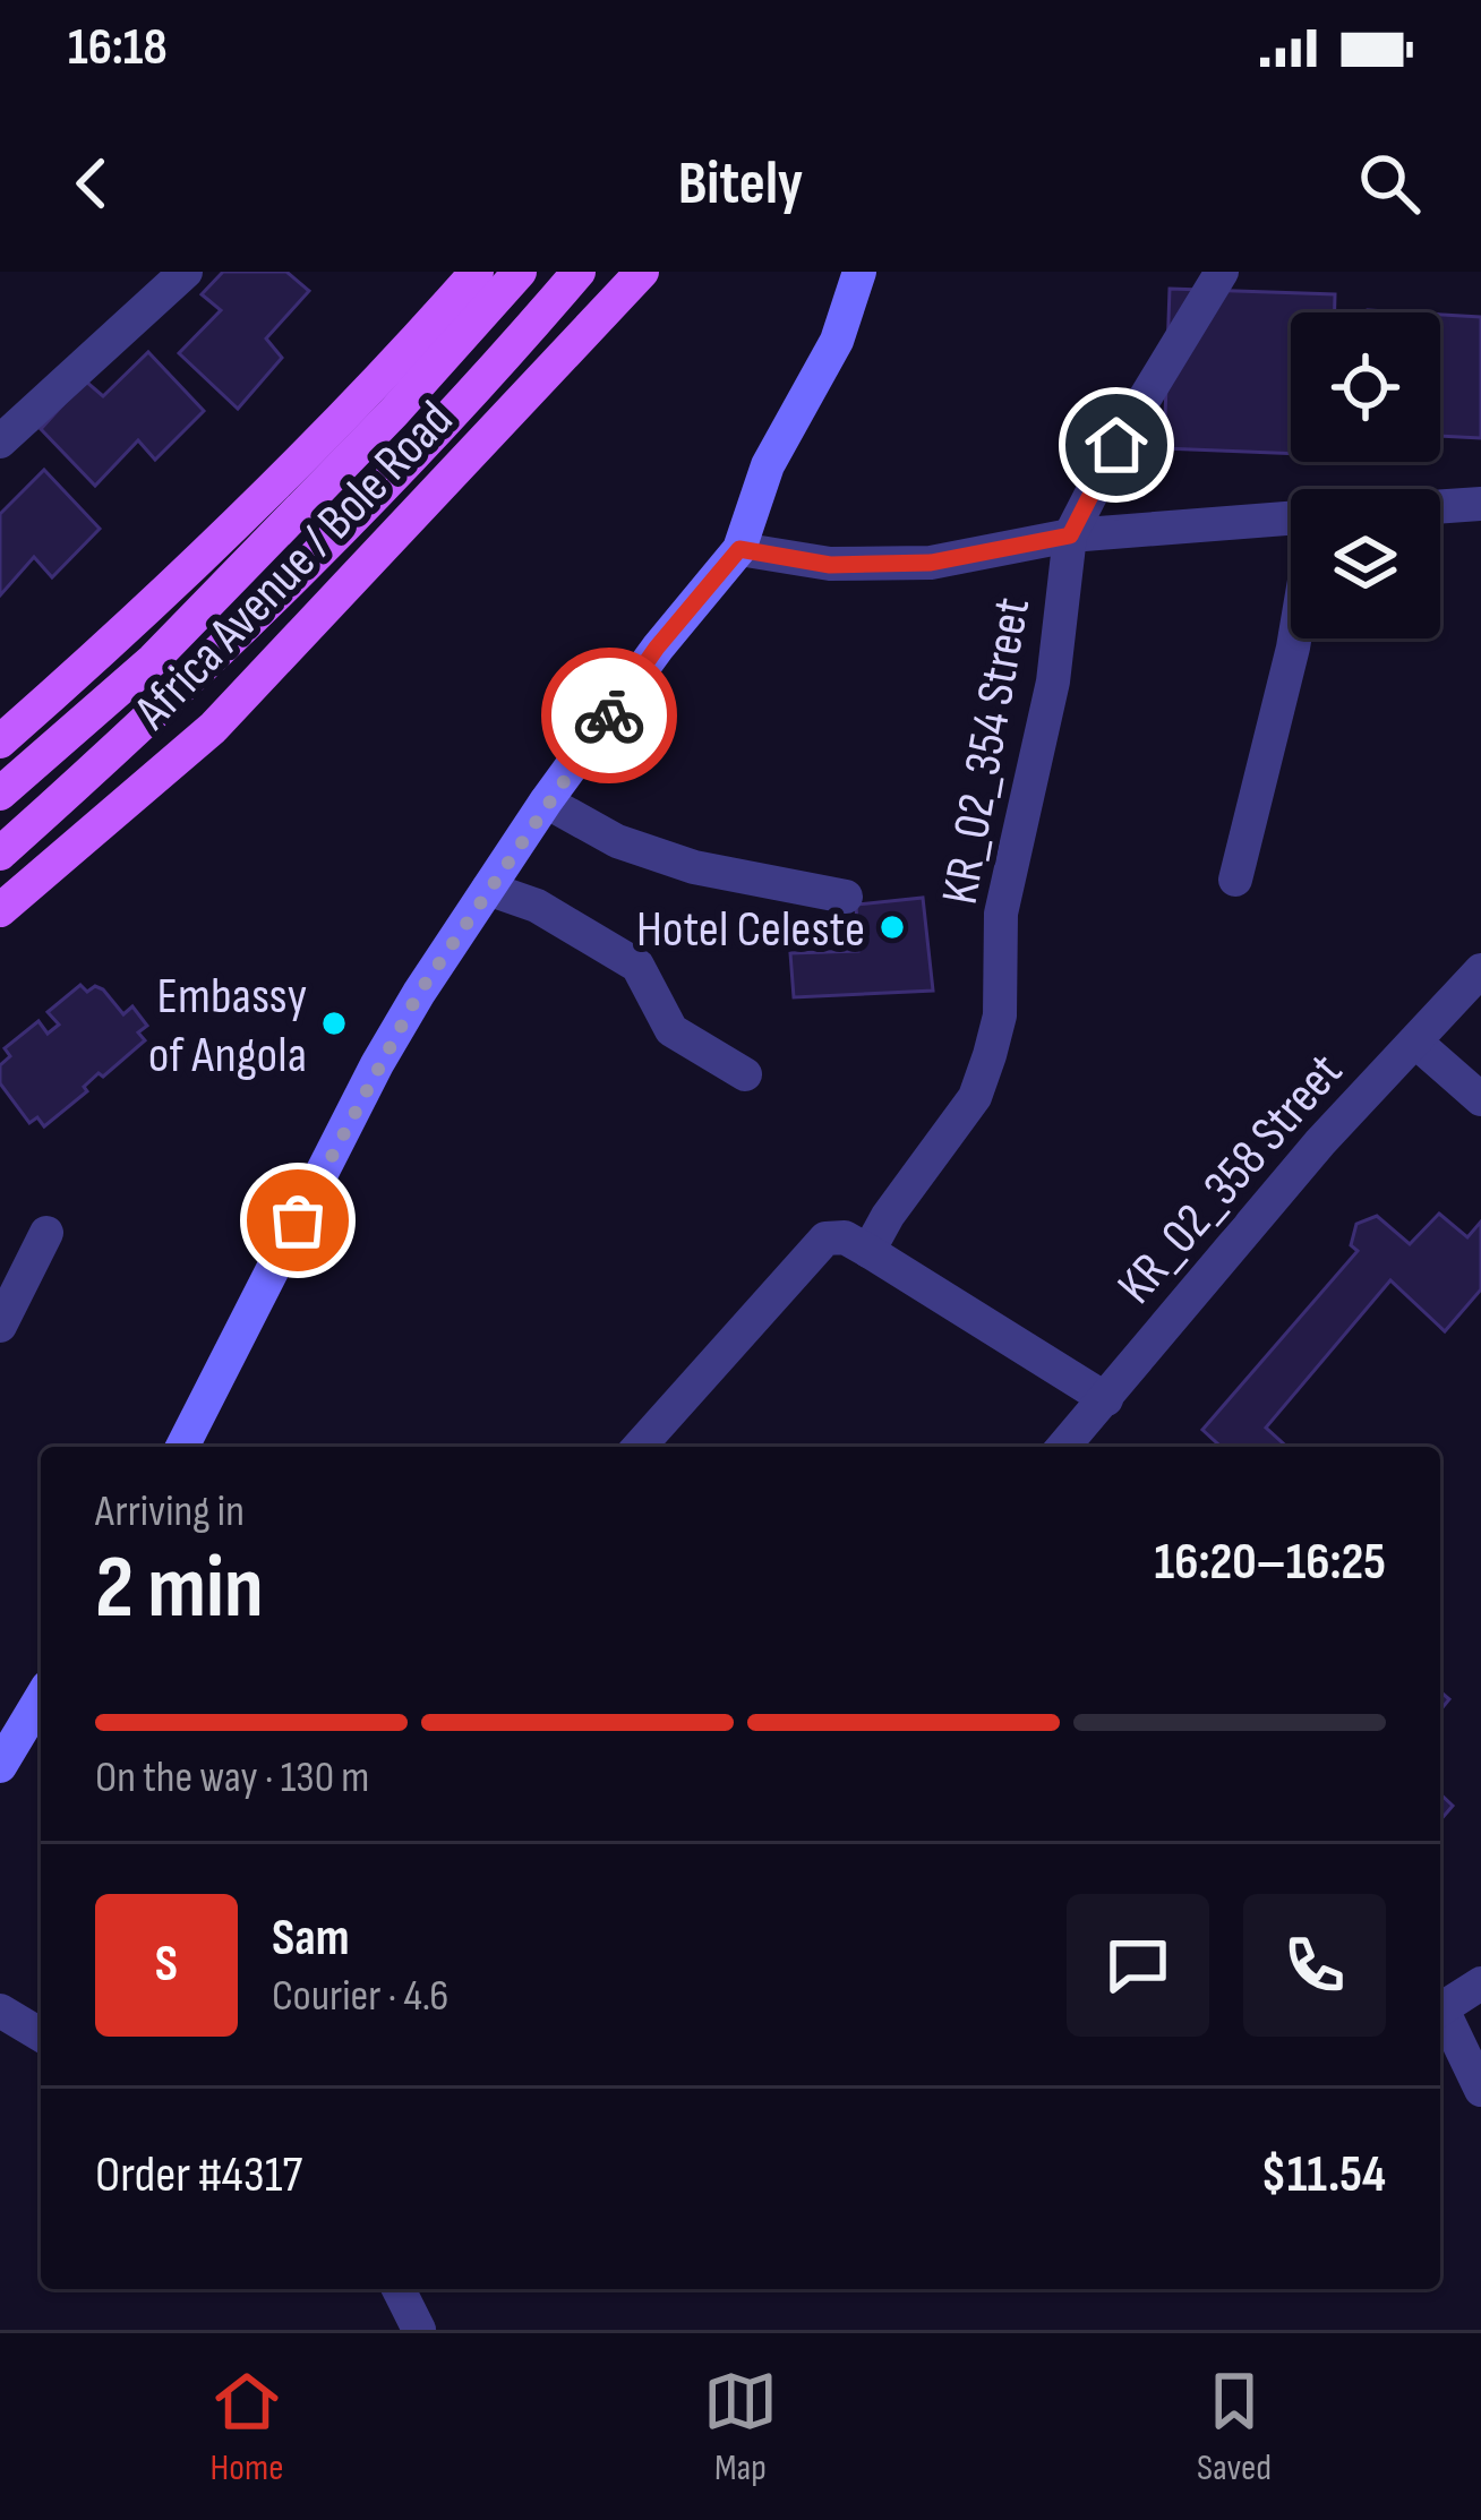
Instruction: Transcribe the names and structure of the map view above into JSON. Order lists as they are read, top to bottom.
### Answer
{
  "streets": {
    "main road": ["Africa Avenue / Bole Road"],
    "street": ["KR_02_354 Street", "KR_02_358 Street"]
  },
  "places": ["Hotel Celeste", "Embassy of Angola"],
  "page": {
    "status": "16:18",
    "header": "Bitely",
    "heading": ["2 min", "Arriving in", "16:20–16:25"],
    "panel": [
      "Sam",
      "Courier · 4.6",
      "Order #4317",
      "$11.54"
    ],
    "bar": "On the way · 130 m",
    "round": "S",
    "tabs": ["Home", "Map", "Saved"]
  }
}
